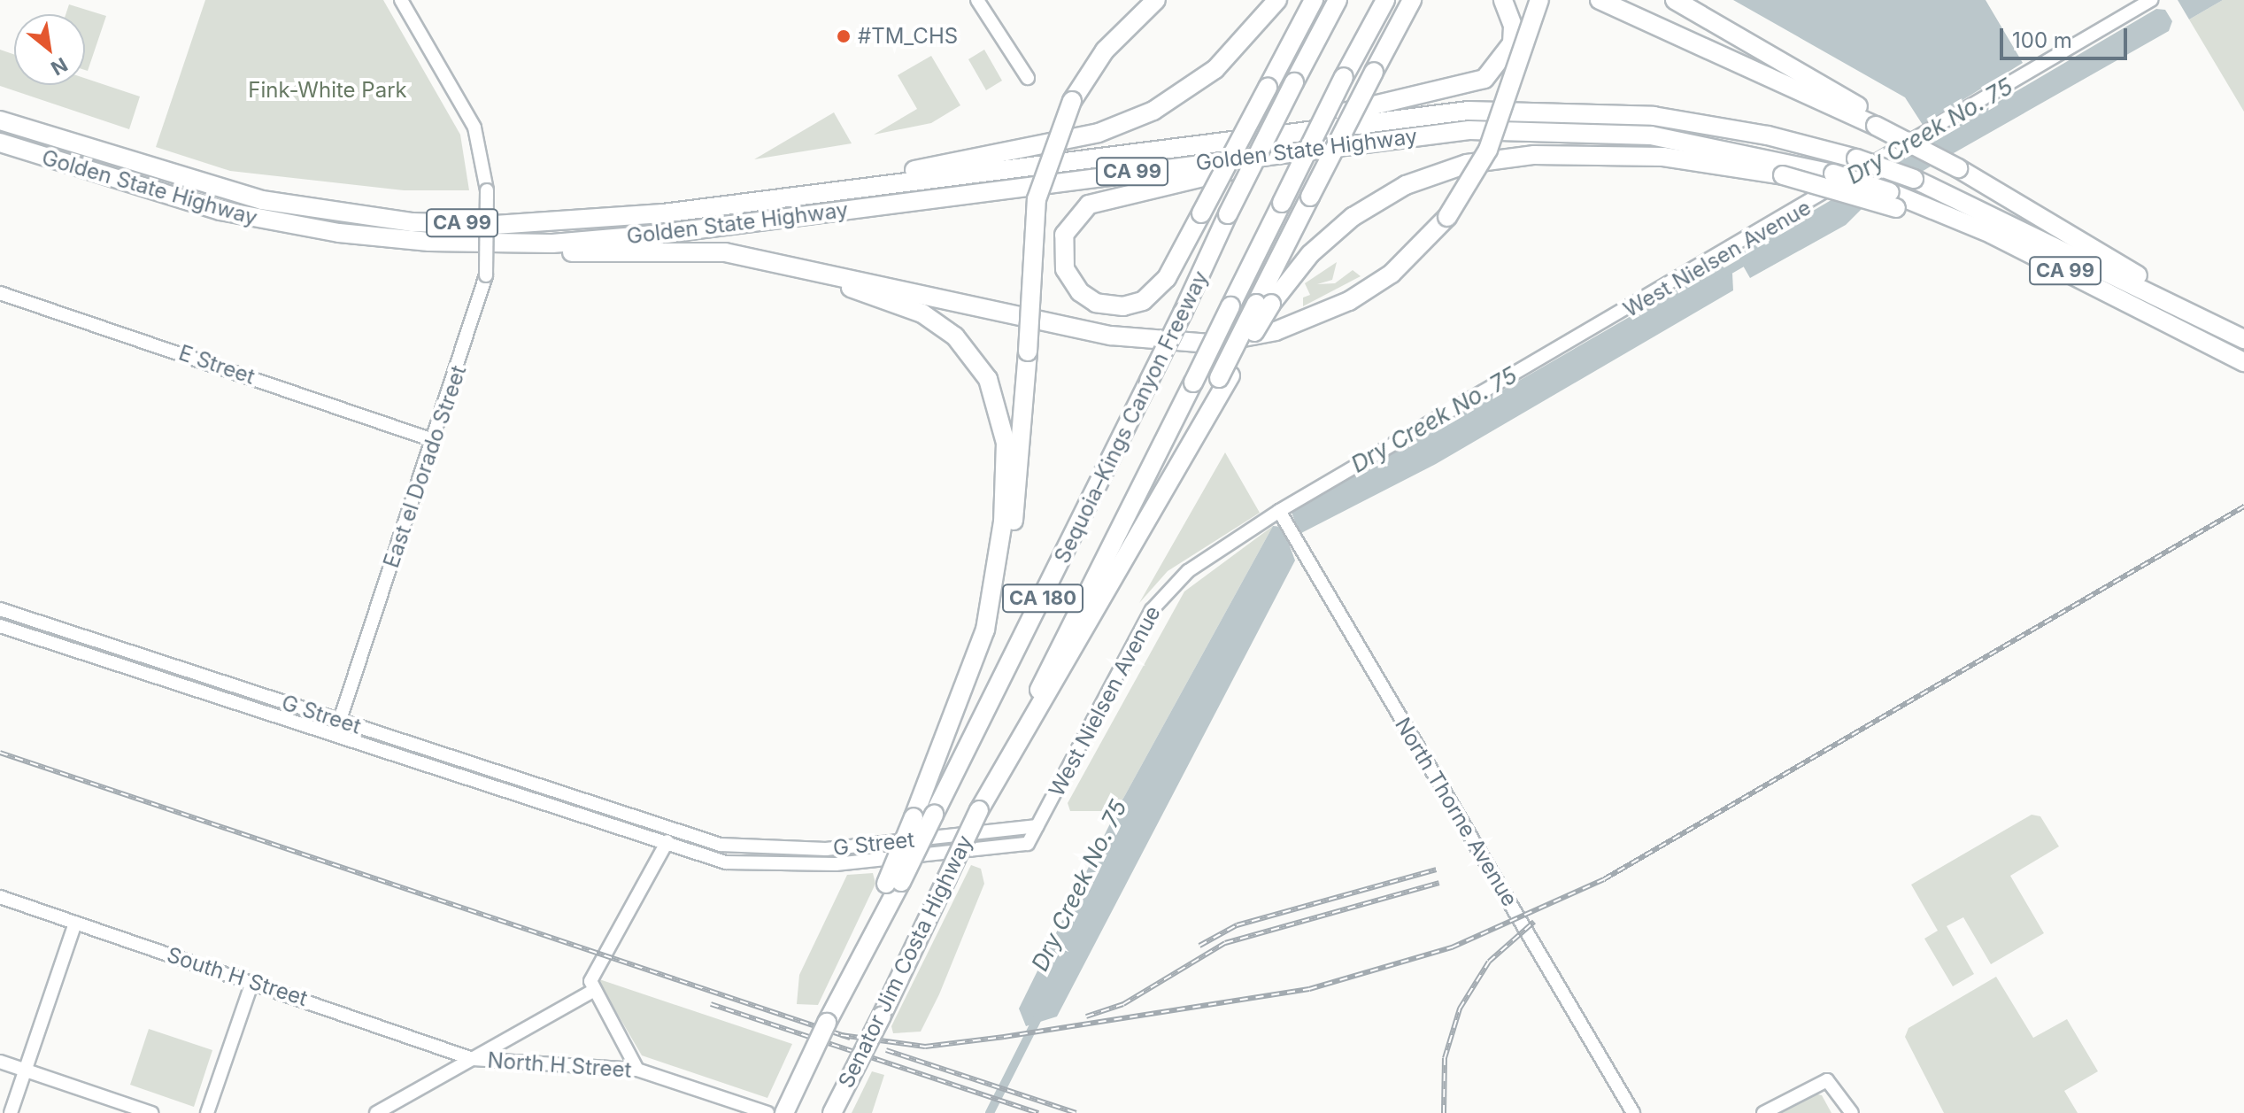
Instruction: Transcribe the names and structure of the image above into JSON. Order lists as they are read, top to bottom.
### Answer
{
  "streets": {
    "highway": [
      "Golden State Highway",
      "CA 99",
      "Sequoia–Kings Canyon Freeway",
      "CA 180",
      "Senator Jim Costa Highway"
    ],
    "street": [
      "West Nielsen Avenue",
      "E Street",
      "East el Dorado Street",
      "G Street",
      "North Thorne Avenue",
      "South H Street",
      "North H Street"
    ]
  },
  "crossings": [
    ["West Nielsen Avenue", "G Street"],
    ["West Nielsen Avenue", "North Thorne Avenue"],
    ["E Street", "East el Dorado Street"],
    ["Sequoia–Kings Canyon Freeway", "Senator Jim Costa Highway"],
    ["East el Dorado Street", "G Street"],
    ["South H Street", "North H Street"]
  ],
  "water": ["Dry Creek No. 75"],
  "parks": ["Fink-White Park"],
  "places": ["#TM_CHS"],
  "scale_bar": "100 m",
  "north": "bottom right"
}
